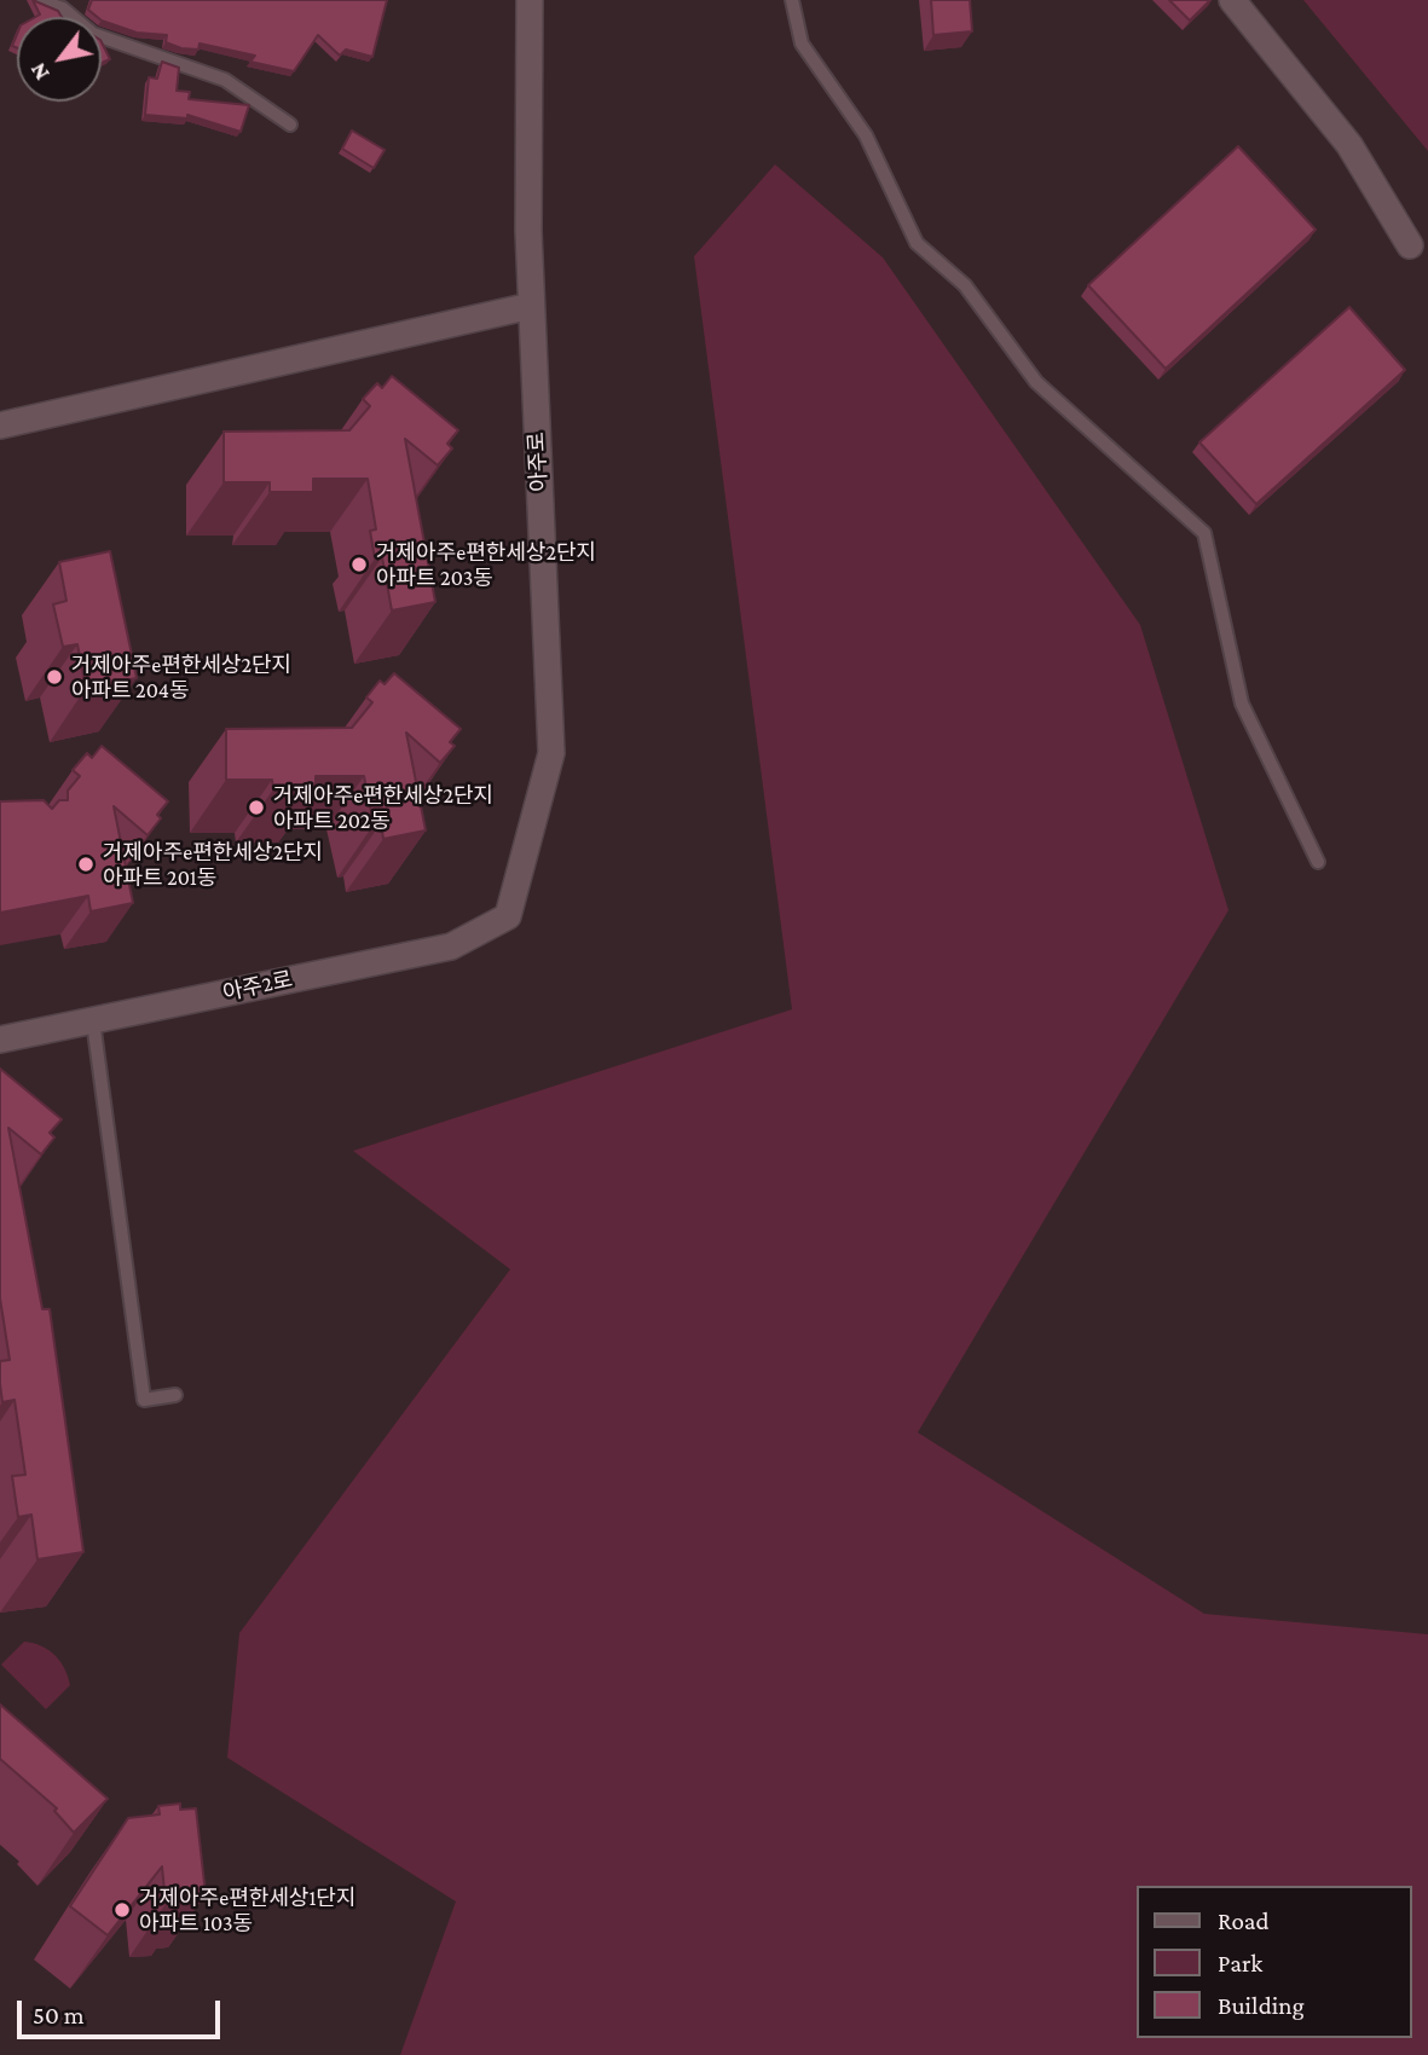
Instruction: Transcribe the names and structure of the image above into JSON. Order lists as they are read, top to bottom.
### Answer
{
  "streets": {
    "street": ["아주로", "아주2로"]
  },
  "crossings": [
    ["아주로", "아주2로"]
  ],
  "places": [
    "거제아주e편한세상2단지 아파트 203동",
    "거제아주e편한세상2단지 아파트 204동",
    "거제아주e편한세상2단지 아파트 202동",
    "거제아주e편한세상2단지 아파트 201동",
    "거제아주e편한세상1단지 아파트 103동"
  ],
  "legend": ["Road", "Park", "Building"],
  "scale_bar": "50 m",
  "north": "bottom left"
}
